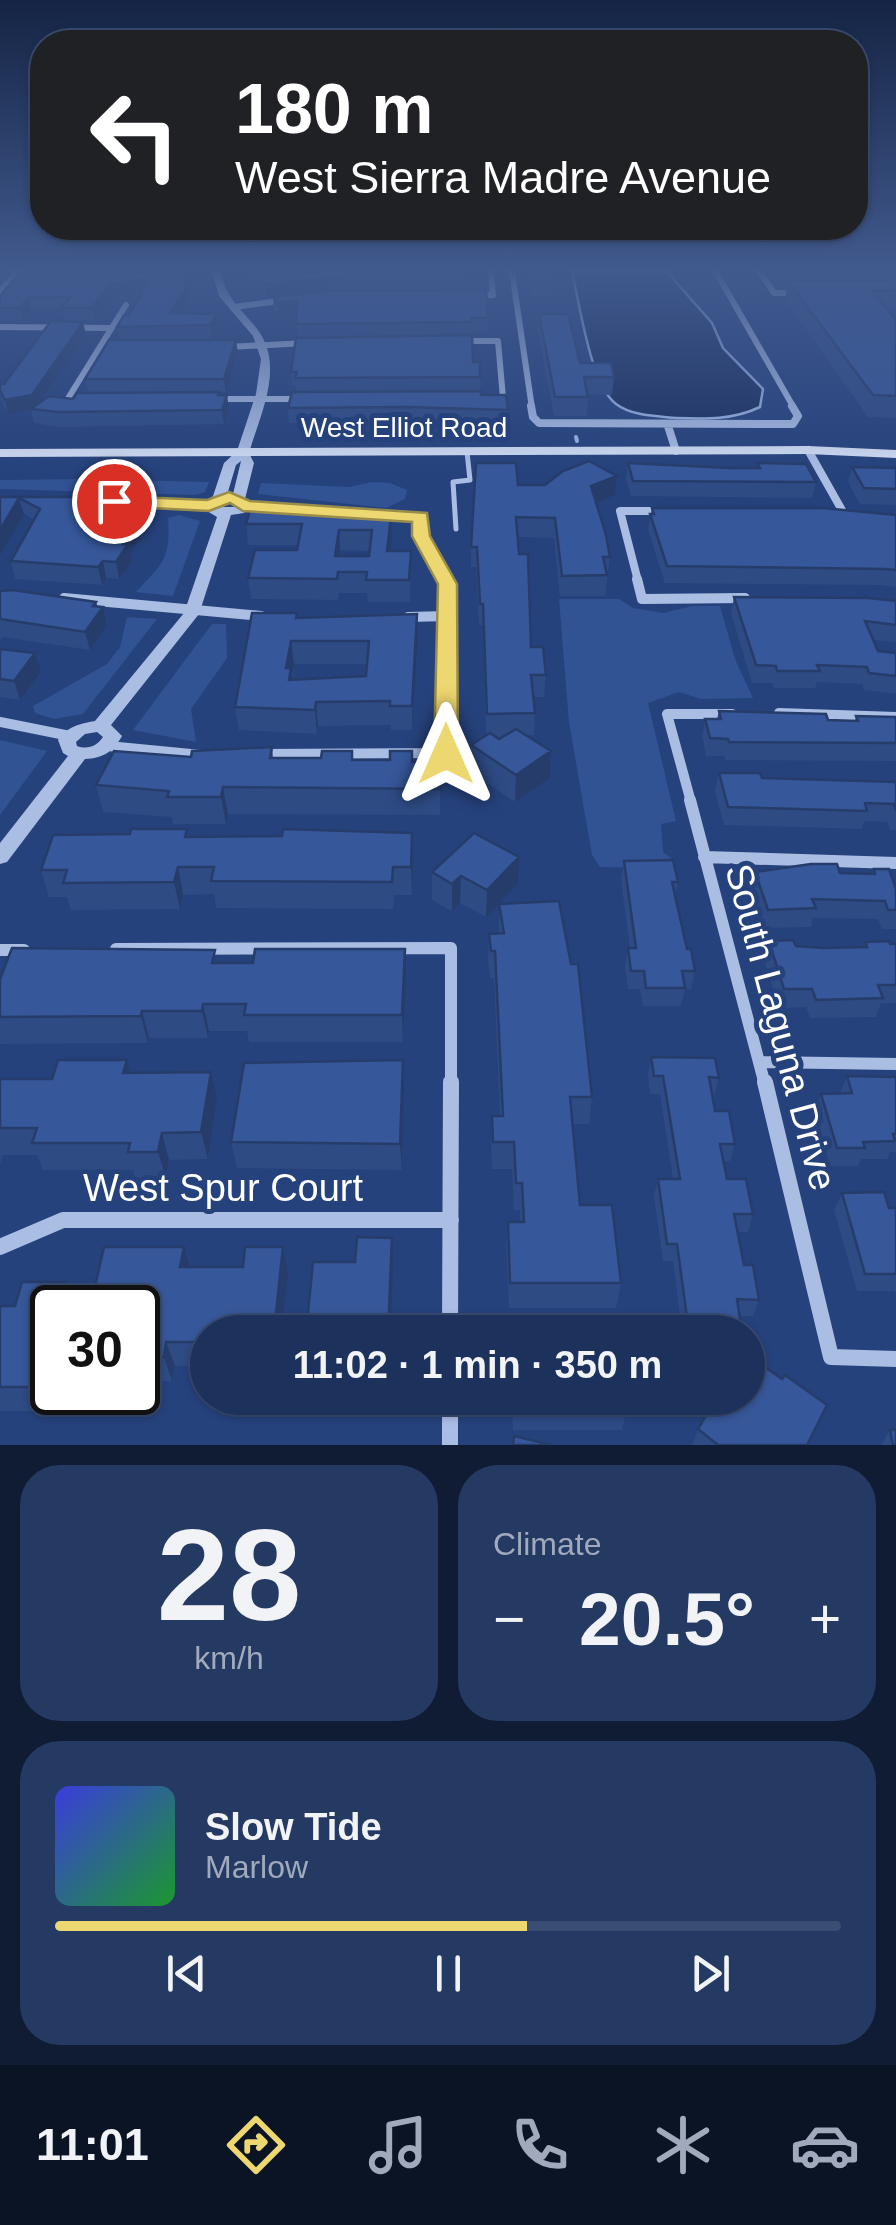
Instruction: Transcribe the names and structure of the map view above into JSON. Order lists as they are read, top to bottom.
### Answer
{
  "streets": {
    "main road": ["West Elliot Road"],
    "street": ["South Laguna Drive", "West Spur Court"]
  },
  "page": {
    "turn": ["180 m", "West Sierra Madre Avenue"],
    "limit": "30",
    "trip": "11:02 · 1 min · 350 m",
    "tile": [
      ["28", "km/h"],
      "Climate"
    ],
    "heat": ["−", "20.5°", "+"],
    "song": ["Slow Tide", "Marlow"],
    "tabs": "11:01"
  }
}
